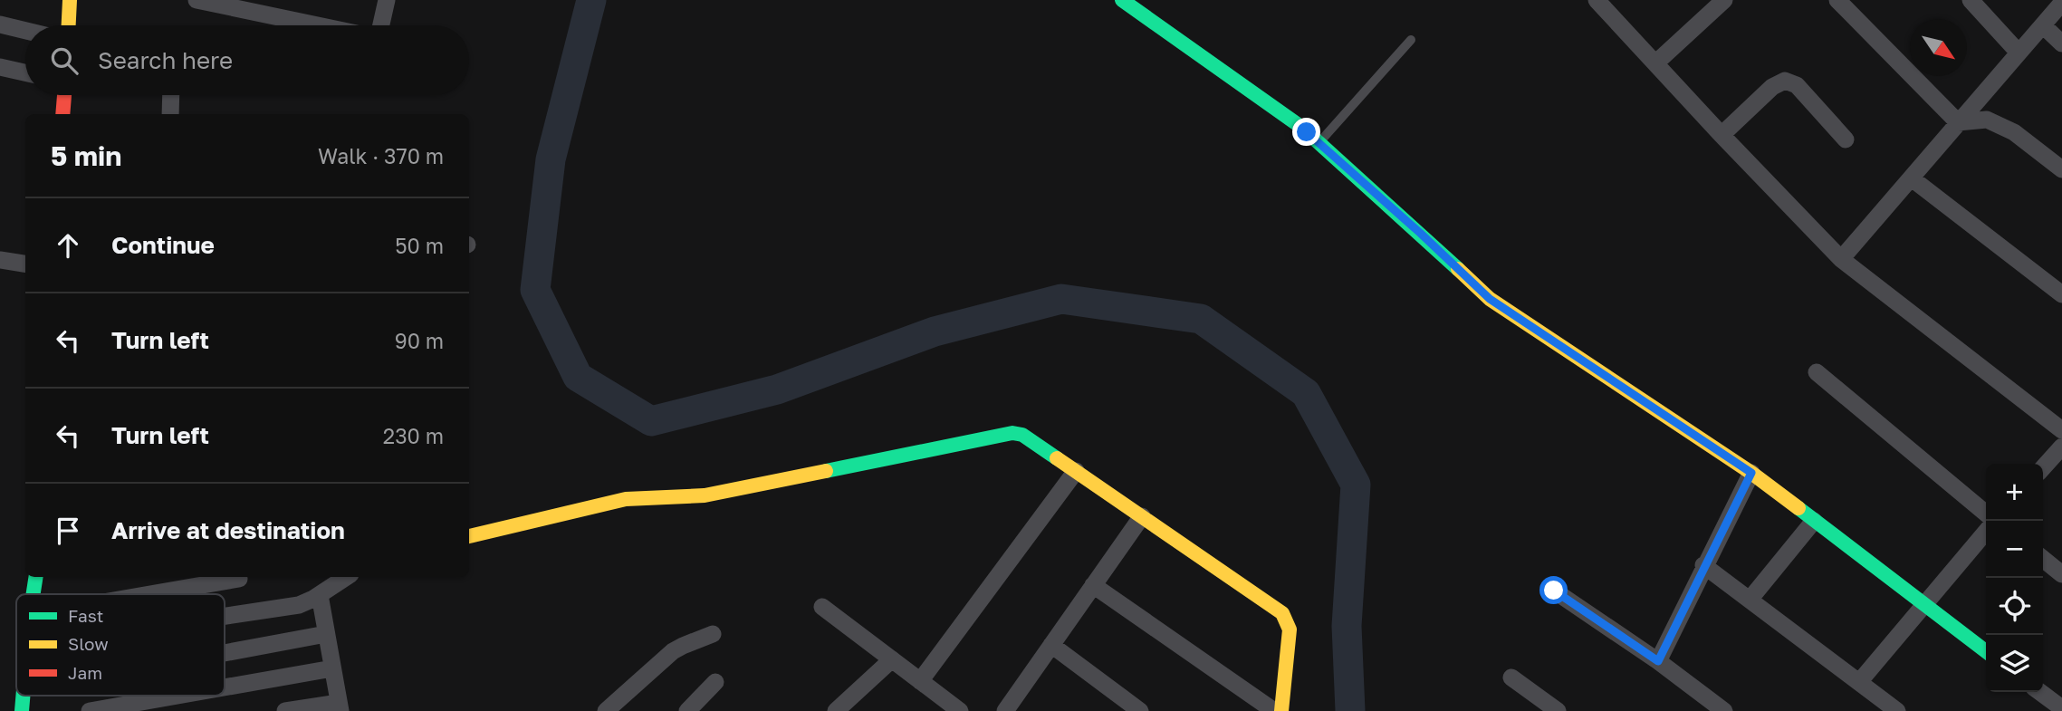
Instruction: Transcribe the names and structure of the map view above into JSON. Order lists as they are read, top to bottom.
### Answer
{
  "legend": ["Fast", "Slow", "Jam"],
  "north": "bottom right",
  "page": {
    "search": "Search here",
    "heading": ["5 min", "Walk · 370 m"],
    "list": [
      ["Continue", "50 m"],
      ["Turn left", "90 m"],
      ["Turn left", "230 m"],
      "Arrive at destination"
    ],
    "map_buttons": ["+", "−"]
  }
}
